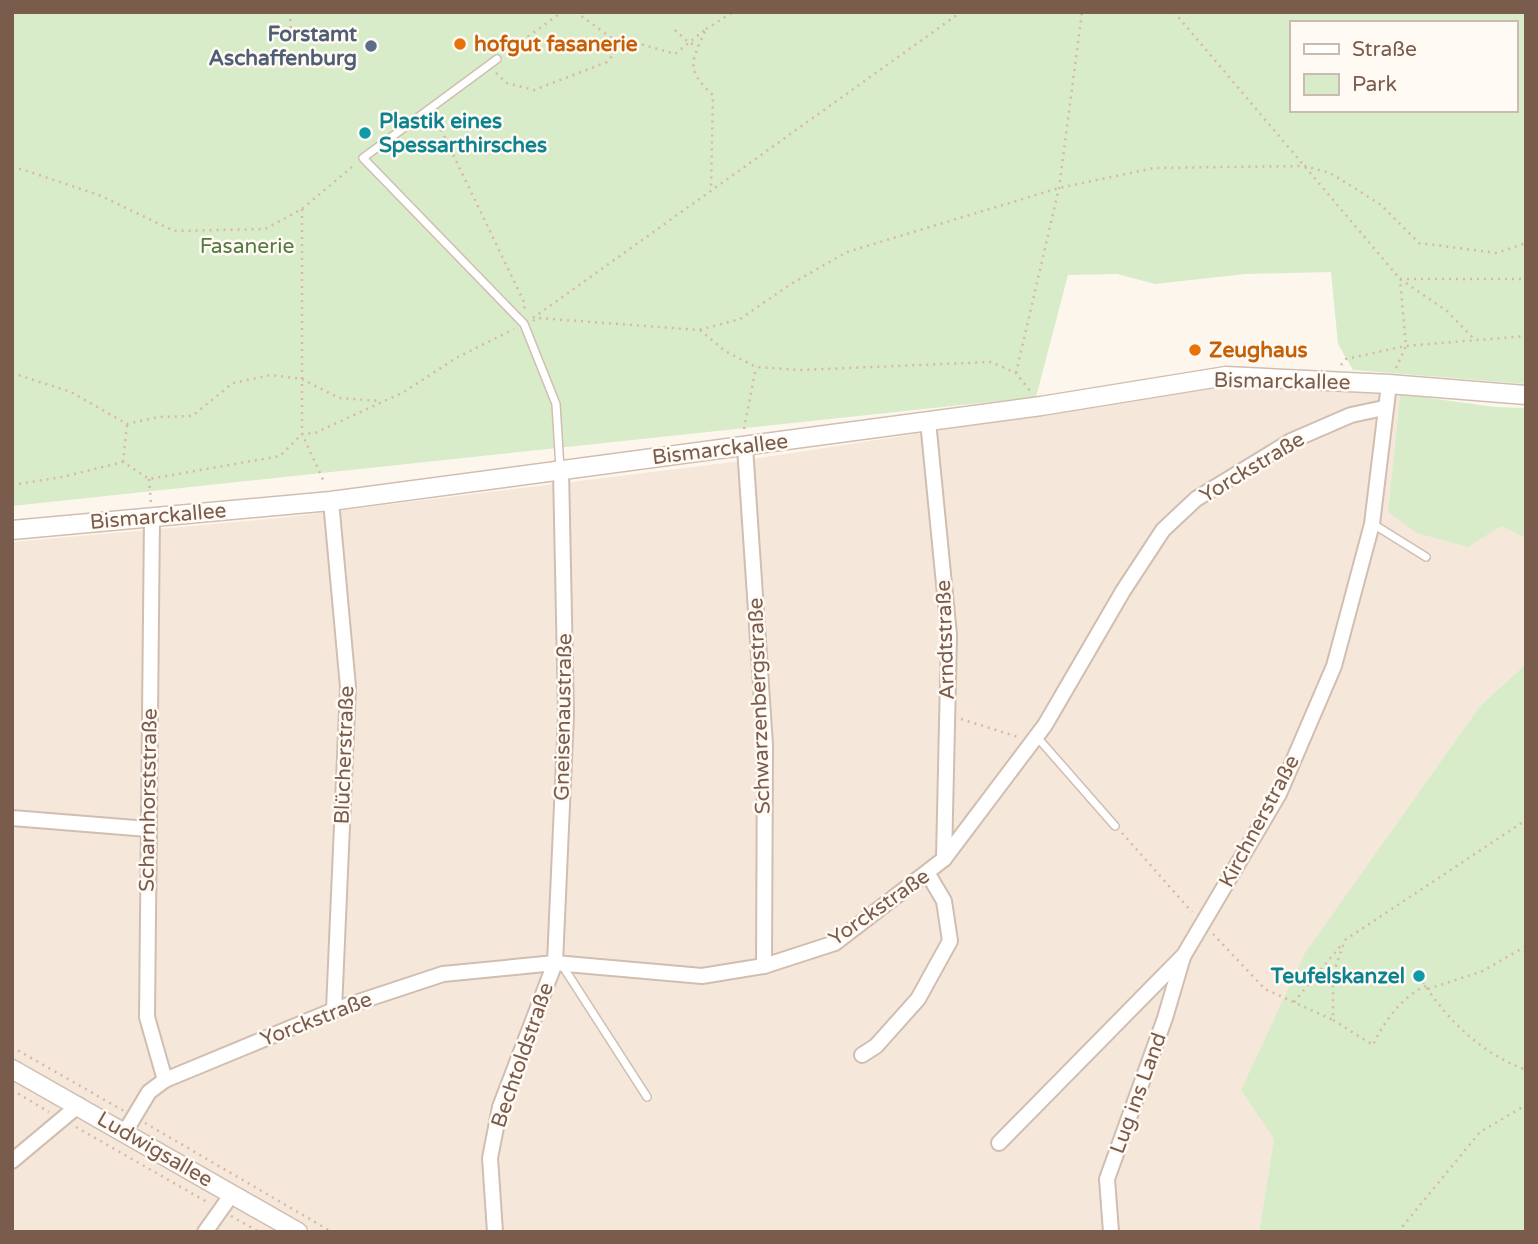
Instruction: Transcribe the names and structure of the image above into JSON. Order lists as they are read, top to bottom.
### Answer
{
  "streets": {
    "street": [
      "Bismarckallee",
      "Yorckstraße",
      "Arndtstraße",
      "Schwarzenbergstraße",
      "Gneisenaustraße",
      "Blücherstraße",
      "Scharnhorststraße",
      "Kirchnerstraße",
      "Bechtoldstraße",
      "Lug ins Land",
      "Ludwigsallee"
    ]
  },
  "crossings": [
    ["Bismarckallee", "Arndtstraße"],
    ["Bismarckallee", "Schwarzenbergstraße"],
    ["Bismarckallee", "Gneisenaustraße"],
    ["Bismarckallee", "Blücherstraße"],
    ["Bismarckallee", "Scharnhorststraße"],
    ["Bismarckallee", "Kirchnerstraße"],
    ["Yorckstraße", "Arndtstraße"],
    ["Yorckstraße", "Schwarzenbergstraße"],
    ["Yorckstraße", "Gneisenaustraße"],
    ["Yorckstraße", "Blücherstraße"],
    ["Yorckstraße", "Scharnhorststraße"],
    ["Yorckstraße", "Kirchnerstraße"],
    ["Yorckstraße", "Bechtoldstraße"],
    ["Yorckstraße", "Ludwigsallee"],
    ["Gneisenaustraße", "Bechtoldstraße"],
    ["Kirchnerstraße", "Lug ins Land"]
  ],
  "parks": ["Fasanerie"],
  "places": [
    "hofgut fasanerie",
    "Forstamt Aschaffenburg",
    "Plastik eines Spessarthirsches",
    "Zeughaus",
    "Teufelskanzel"
  ],
  "legend": ["Straße", "Park"]
}
